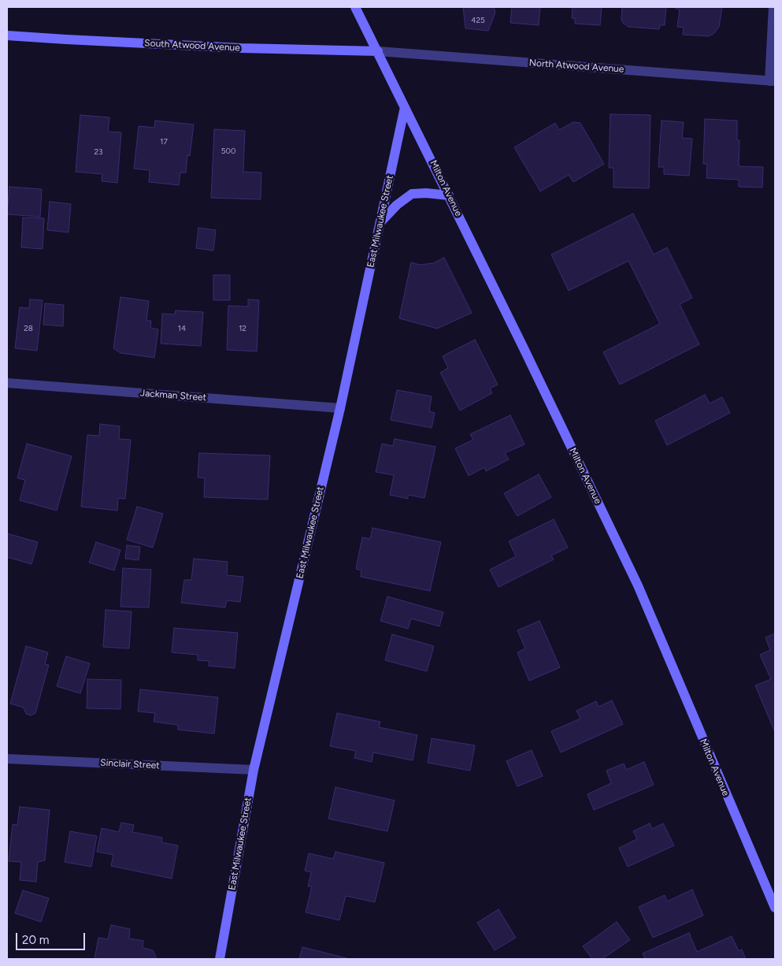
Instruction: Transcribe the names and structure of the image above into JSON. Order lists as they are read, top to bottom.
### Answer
{
  "streets": {
    "main road": ["South Atwood Avenue", "Milton Avenue", "East Milwaukee Street"],
    "street": ["North Atwood Avenue", "Jackman Street", "Sinclair Street"]
  },
  "crossings": [
    ["South Atwood Avenue", "North Atwood Avenue"],
    ["South Atwood Avenue", "Milton Avenue"],
    ["North Atwood Avenue", "Milton Avenue"],
    ["Milton Avenue", "East Milwaukee Street"],
    ["East Milwaukee Street", "Jackman Street"],
    ["East Milwaukee Street", "Sinclair Street"]
  ],
  "house_numbers": [
    "425",
    "17",
    "500",
    "23",
    "28",
    "14",
    "12"
  ],
  "scale_bar": "20 m"
}
